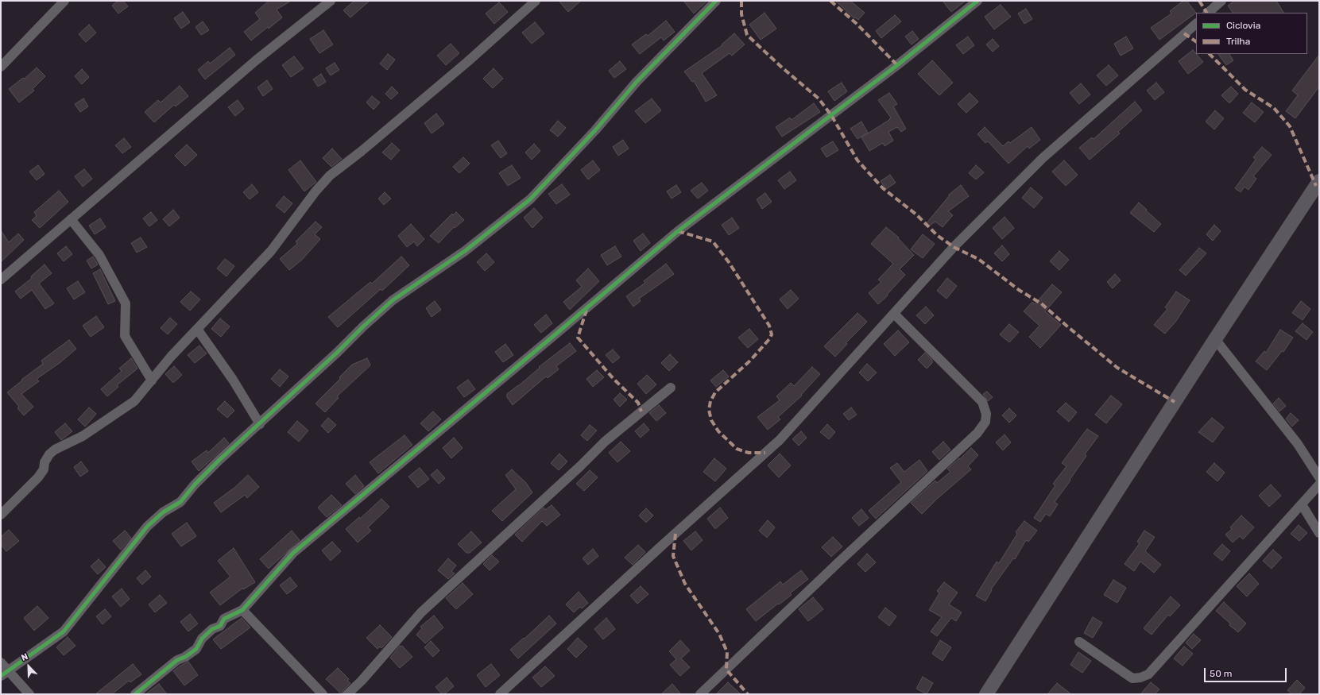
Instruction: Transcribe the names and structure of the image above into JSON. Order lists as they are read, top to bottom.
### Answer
{
  "legend": ["Ciclovia", "Trilha"],
  "scale_bar": "50 m",
  "north": "top left"
}
